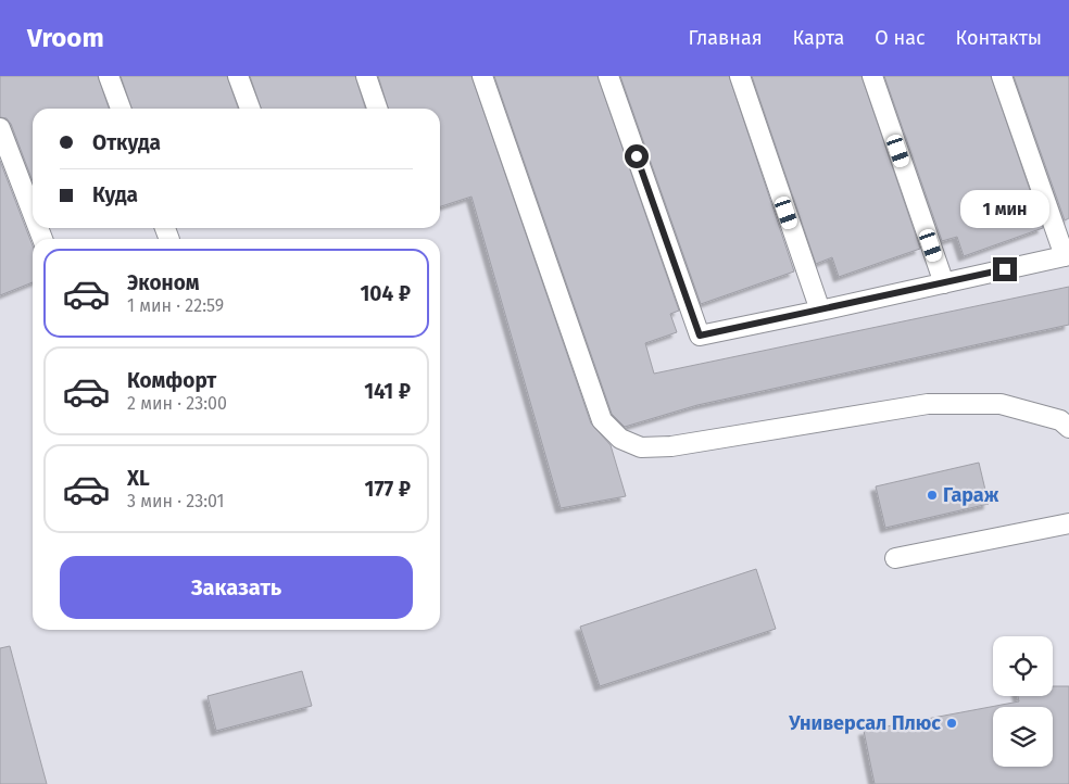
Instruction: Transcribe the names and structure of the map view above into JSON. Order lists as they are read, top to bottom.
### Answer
{
  "places": ["Гараж", "Универсал Плюс"],
  "page": {
    "header": "Vroom",
    "nav": [
      "Главная",
      "Карта",
      "О нас",
      "Контакты"
    ],
    "banner": ["Откуда", "Куда"],
    "bubble": "1 мин",
    "list": [
      {
        "name": "Эконом",
        "note": "1 мин · 22:59",
        "value": "104 ₽"
      },
      {
        "name": "Комфорт",
        "note": "2 мин · 23:00",
        "value": "141 ₽"
      },
      {
        "name": "XL",
        "note": "3 мин · 23:01",
        "value": "177 ₽"
      }
    ],
    "buttons": "Заказать"
  }
}
